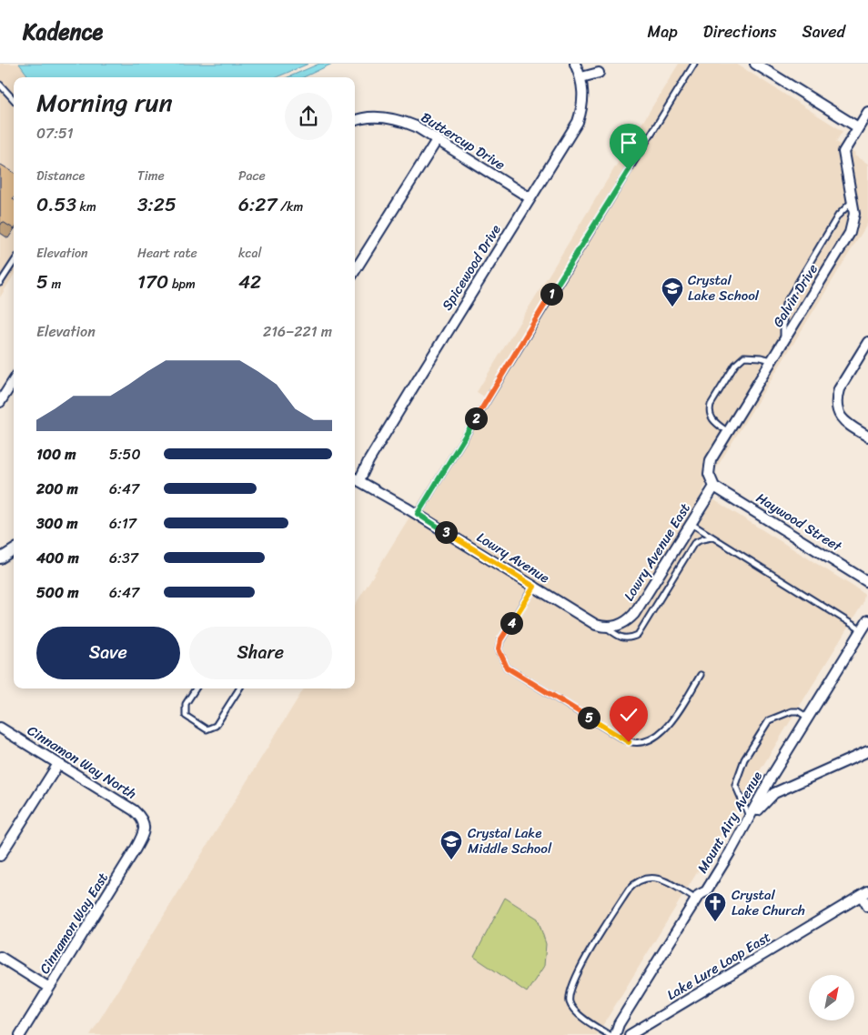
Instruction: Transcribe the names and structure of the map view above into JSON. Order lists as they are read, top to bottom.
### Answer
{
  "streets": {
    "street": [
      "Buttercup Drive",
      "Spicewood Drive",
      "Galvin Drive",
      "Haywood Street",
      "Lowry Avenue East",
      "Lowry Avenue",
      "Cinnamon Way North",
      "Mount Airy Avenue",
      "Cinnamon Way East",
      "Lake Lure Loop East"
    ]
  },
  "crossings": [
    ["Buttercup Drive", "Spicewood Drive"],
    ["Spicewood Drive", "Lowry Avenue"],
    ["Galvin Drive", "Haywood Street"],
    ["Galvin Drive", "Lowry Avenue East"],
    ["Haywood Street", "Lowry Avenue East"],
    ["Lowry Avenue East", "Lowry Avenue"],
    ["Cinnamon Way North", "Cinnamon Way East"]
  ],
  "places": {
    "school or university": ["Crystal Lake School", "Crystal Lake Middle School"],
    "church": ["Crystal Lake Church"]
  },
  "north": "top right",
  "page": {
    "header": "Kadence",
    "nav": ["Map", "Directions", "Saved"],
    "heading": ["Morning run", "07:51"],
    "stats": [
      ["Distance", "0.53 km"],
      ["Time", "3:25"],
      ["Pace", "6:27 /km"],
      ["Elevation", "5 m"],
      ["Heart rate", "170 bpm"],
      ["kcal", "42"]
    ],
    "pins": [
      "1",
      "2",
      "3",
      "4",
      "5"
    ],
    "chart": ["Elevation", "216–221 m"],
    "list": [
      {
        "name": "100 m",
        "note": "5:50"
      },
      {
        "name": "200 m",
        "note": "6:47"
      },
      {
        "name": "300 m",
        "note": "6:17"
      },
      {
        "name": "400 m",
        "note": "6:37"
      },
      {
        "name": "500 m",
        "note": "6:47"
      }
    ],
    "buttons": ["Save", "Share"]
  }
}
